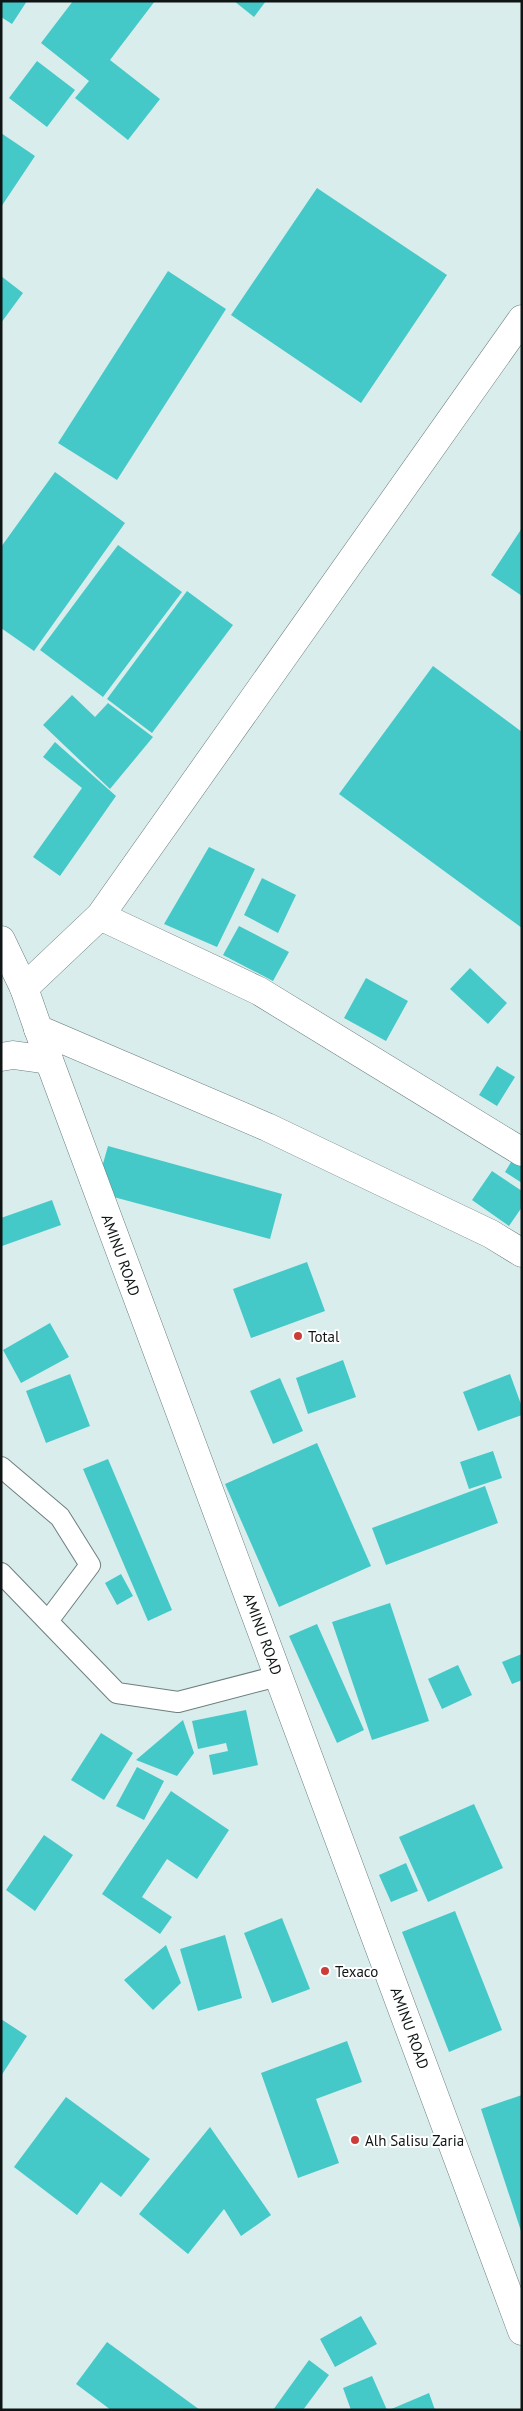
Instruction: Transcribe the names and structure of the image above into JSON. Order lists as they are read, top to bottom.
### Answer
{
  "streets": {
    "street": ["AMINU ROAD"]
  },
  "places": ["Total", "Texaco", "Alh Salisu Zaria"]
}
